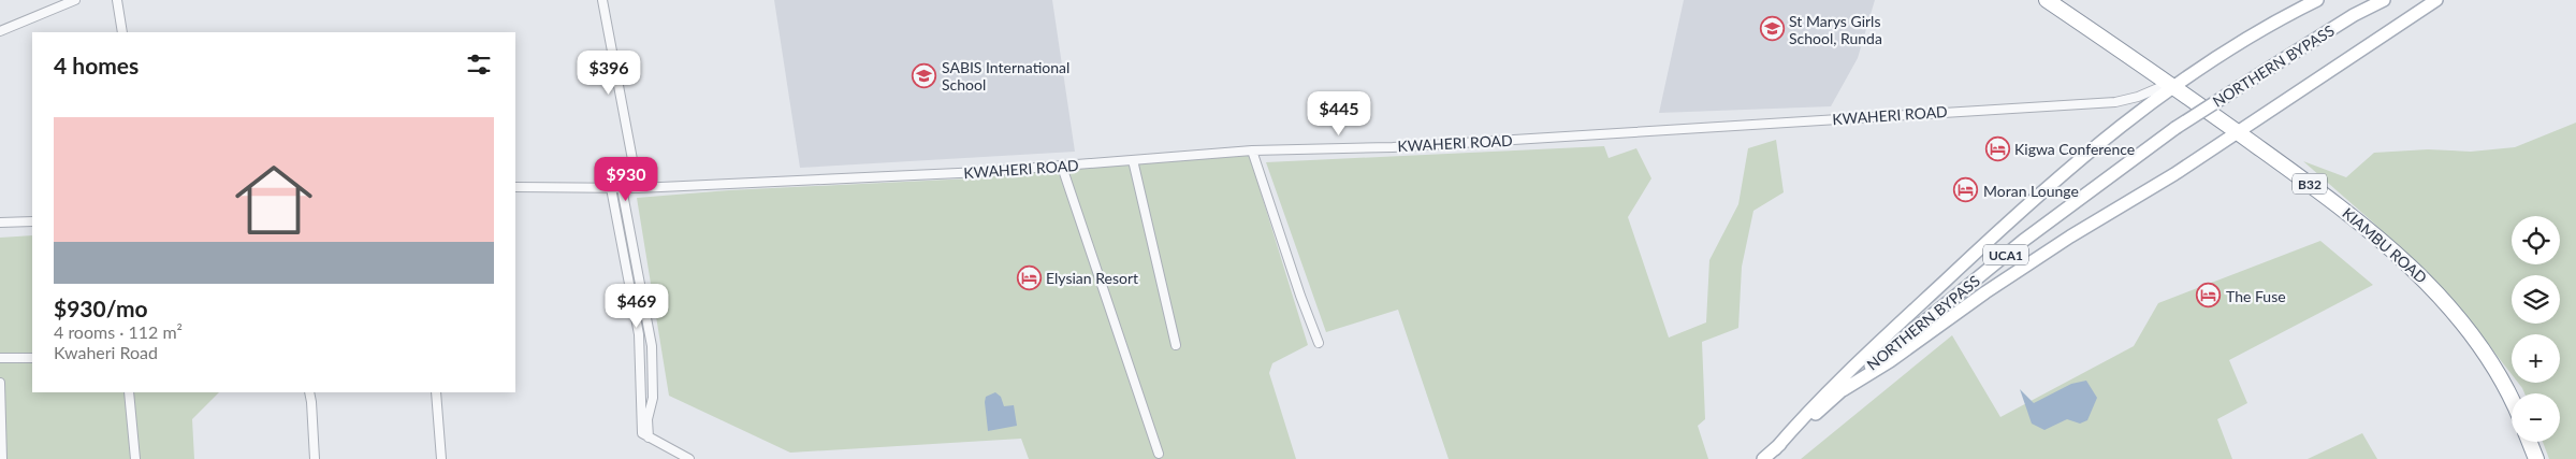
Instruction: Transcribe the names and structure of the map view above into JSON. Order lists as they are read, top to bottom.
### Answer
{
  "streets": {
    "highway": ["B32", "KIAMBU ROAD"],
    "main road": ["NORTHERN BYPASS", "UCA1"],
    "street": ["KWAHERI ROAD"]
  },
  "crossings": [
    ["KWAHERI ROAD", "KIAMBU ROAD"]
  ],
  "places": {
    "school or university": ["St Marys Girls School, Runda", "SABIS International School"],
    "hotel": [
      "Kigwa Conference",
      "Moran Lounge",
      "Elysian Resort",
      "The Fuse"
    ]
  },
  "page": {
    "heading": "4 homes",
    "price": [
      "$396",
      "$445",
      "$930",
      "$469"
    ],
    "list": [
      {
        "name": "$930/mo",
        "note": "4 rooms · 112 m² · Kwaheri Road"
      }
    ],
    "map_buttons": ["+", "−"]
  }
}
